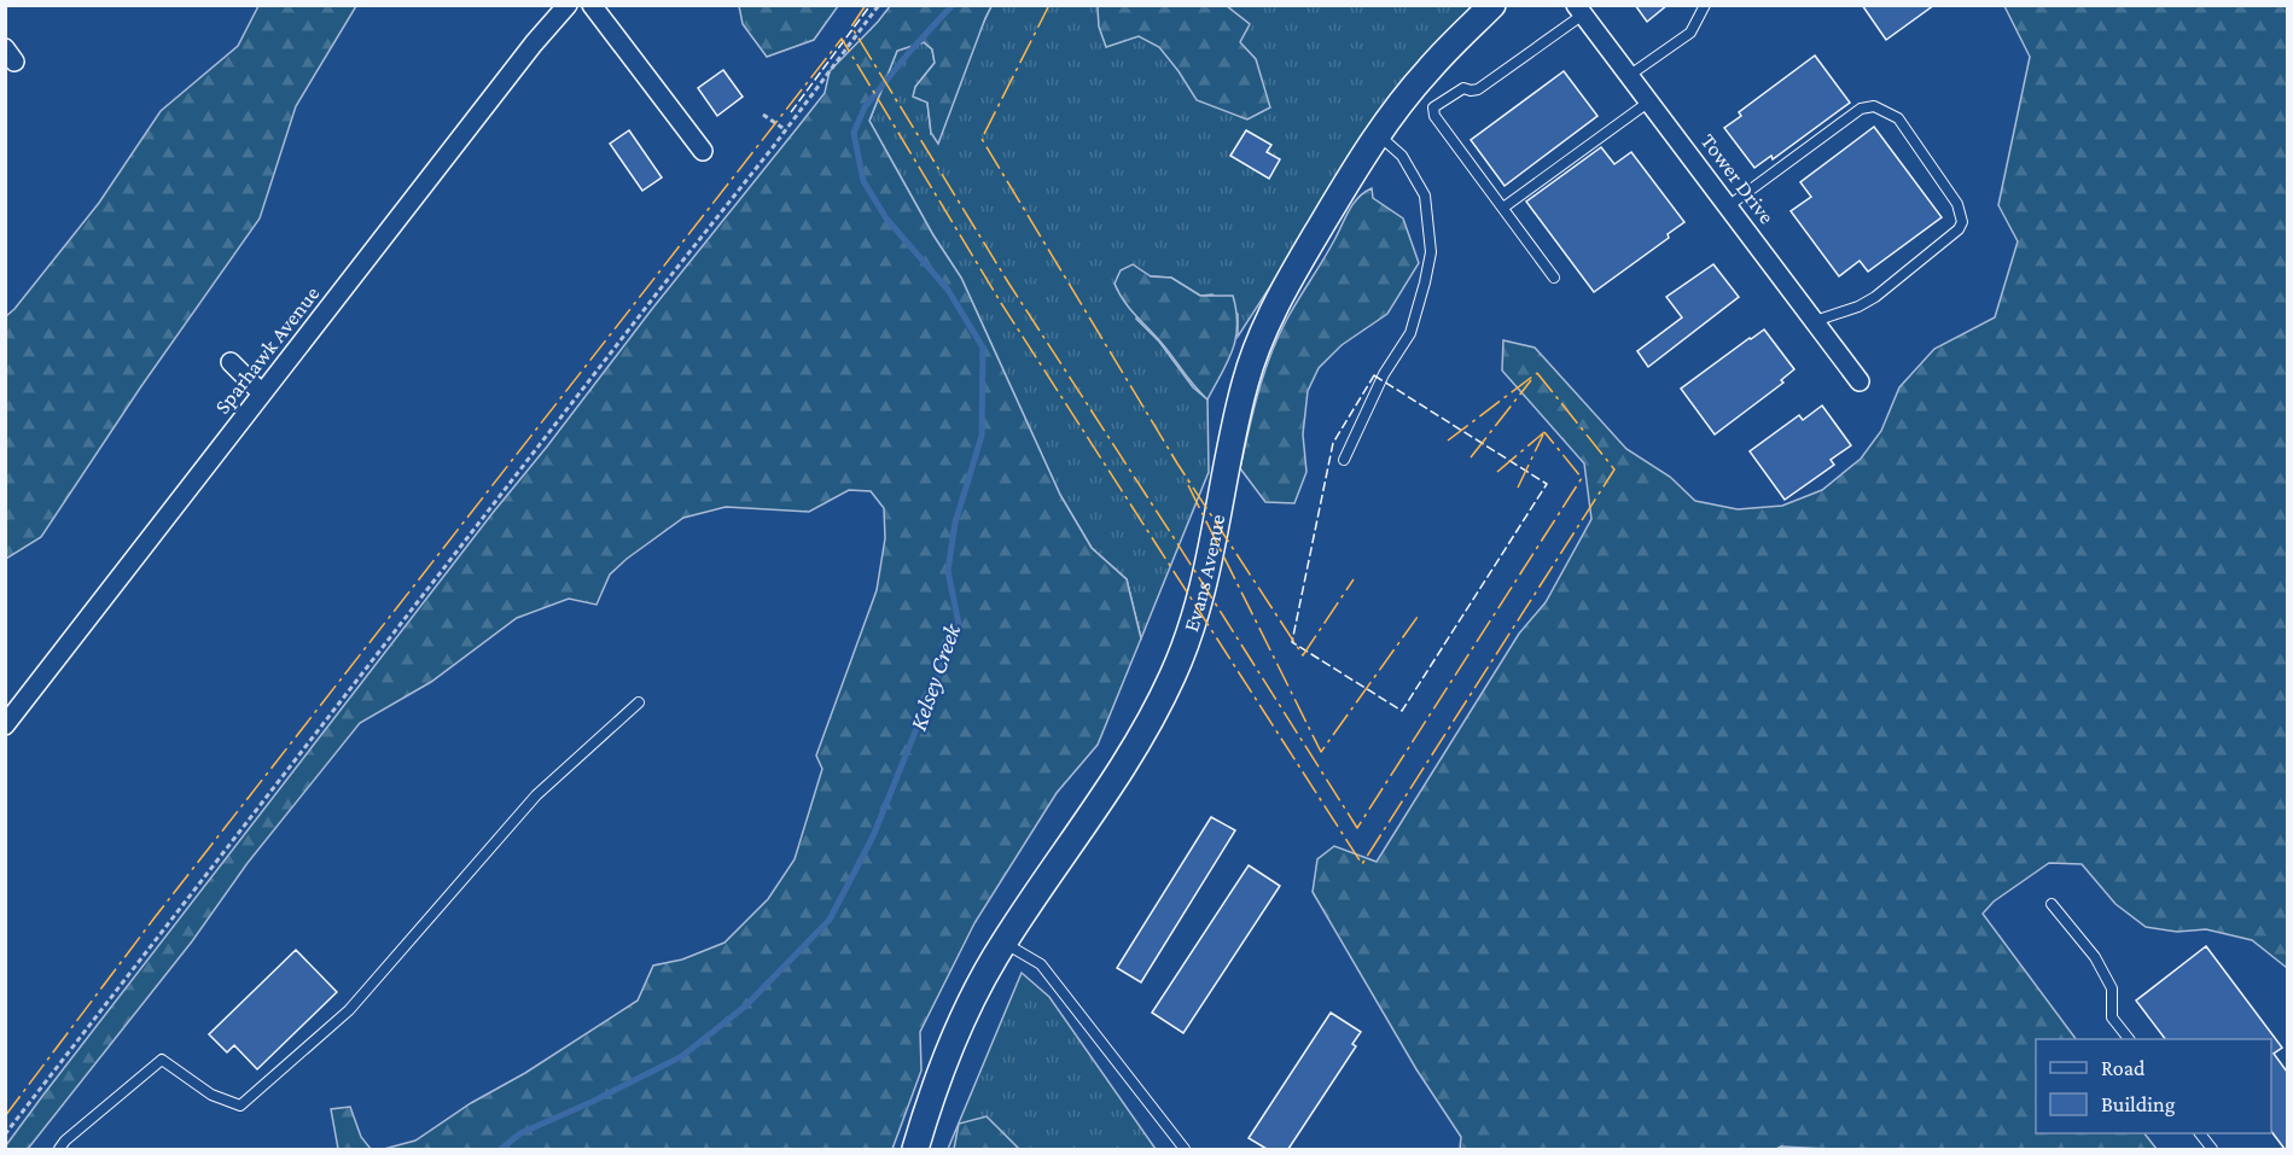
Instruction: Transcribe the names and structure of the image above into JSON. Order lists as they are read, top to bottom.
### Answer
{
  "streets": {
    "street": ["Tower Drive", "Sparhawk Avenue", "Evans Avenue"]
  },
  "water": ["Kelsey Creek"],
  "legend": ["Road", "Building"]
}
